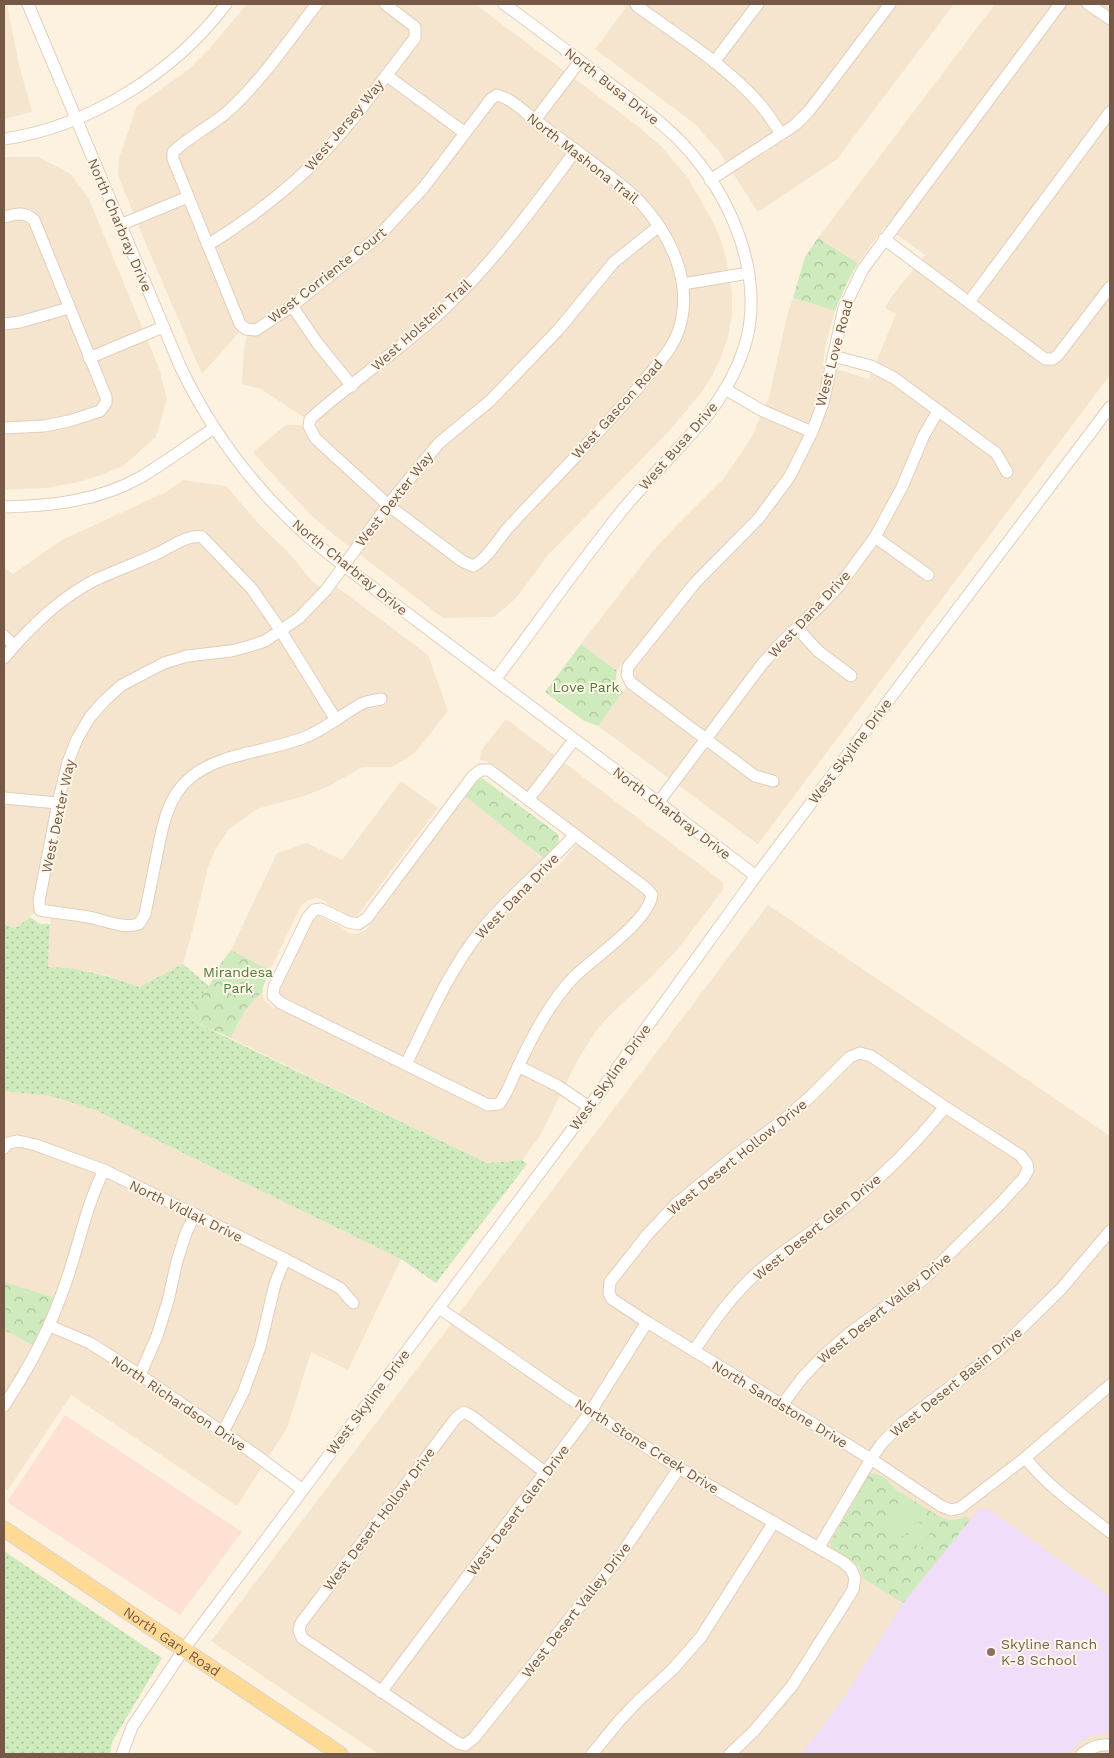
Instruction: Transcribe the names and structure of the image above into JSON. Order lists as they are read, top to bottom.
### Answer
{
  "streets": {
    "main road": ["North Gary Road"],
    "street": [
      "North Busa Drive",
      "West Jersey Way",
      "North Mashona Trail",
      "North Charbray Drive",
      "West Corriente Court",
      "West Holstein Trail",
      "West Love Road",
      "West Gascon Road",
      "West Busa Drive",
      "West Dexter Way",
      "West Dana Drive",
      "West Skyline Drive",
      "West Desert Hollow Drive",
      "North Vidlak Drive",
      "West Desert Glen Drive",
      "West Desert Valley Drive",
      "West Desert Basin Drive",
      "North Richardson Drive",
      "North Sandstone Drive",
      "North Stone Creek Drive"
    ]
  },
  "crossings": [
    ["North Busa Drive", "West Busa Drive"],
    ["West Jersey Way", "West Corriente Court"],
    ["North Mashona Trail", "West Corriente Court"],
    ["North Mashona Trail", "West Holstein Trail"],
    ["North Mashona Trail", "West Gascon Road"],
    ["North Mashona Trail", "West Dexter Way"],
    ["North Charbray Drive", "West Busa Drive"],
    ["North Charbray Drive", "West Dexter Way"],
    ["North Charbray Drive", "West Dana Drive"],
    ["North Charbray Drive", "West Skyline Drive"],
    ["West Holstein Trail", "West Gascon Road"],
    ["West Holstein Trail", "West Dexter Way"],
    ["West Love Road", "West Dana Drive"],
    ["West Gascon Road", "West Dexter Way"],
    ["West Skyline Drive", "North Richardson Drive"],
    ["West Skyline Drive", "North Stone Creek Drive"],
    ["West Skyline Drive", "North Gary Road"],
    ["West Desert Hollow Drive", "West Desert Glen Drive"],
    ["West Desert Hollow Drive", "West Desert Valley Drive"],
    ["West Desert Hollow Drive", "North Sandstone Drive"],
    ["West Desert Glen Drive", "West Desert Valley Drive"],
    ["West Desert Glen Drive", "North Sandstone Drive"],
    ["West Desert Glen Drive", "North Stone Creek Drive"],
    ["West Desert Valley Drive", "North Sandstone Drive"],
    ["West Desert Valley Drive", "North Stone Creek Drive"],
    ["West Desert Basin Drive", "North Sandstone Drive"],
    ["West Desert Basin Drive", "North Stone Creek Drive"]
  ],
  "parks": ["Love Park", "Mirandesa Park"],
  "places": ["Skyline Ranch K-8 School"]
}
